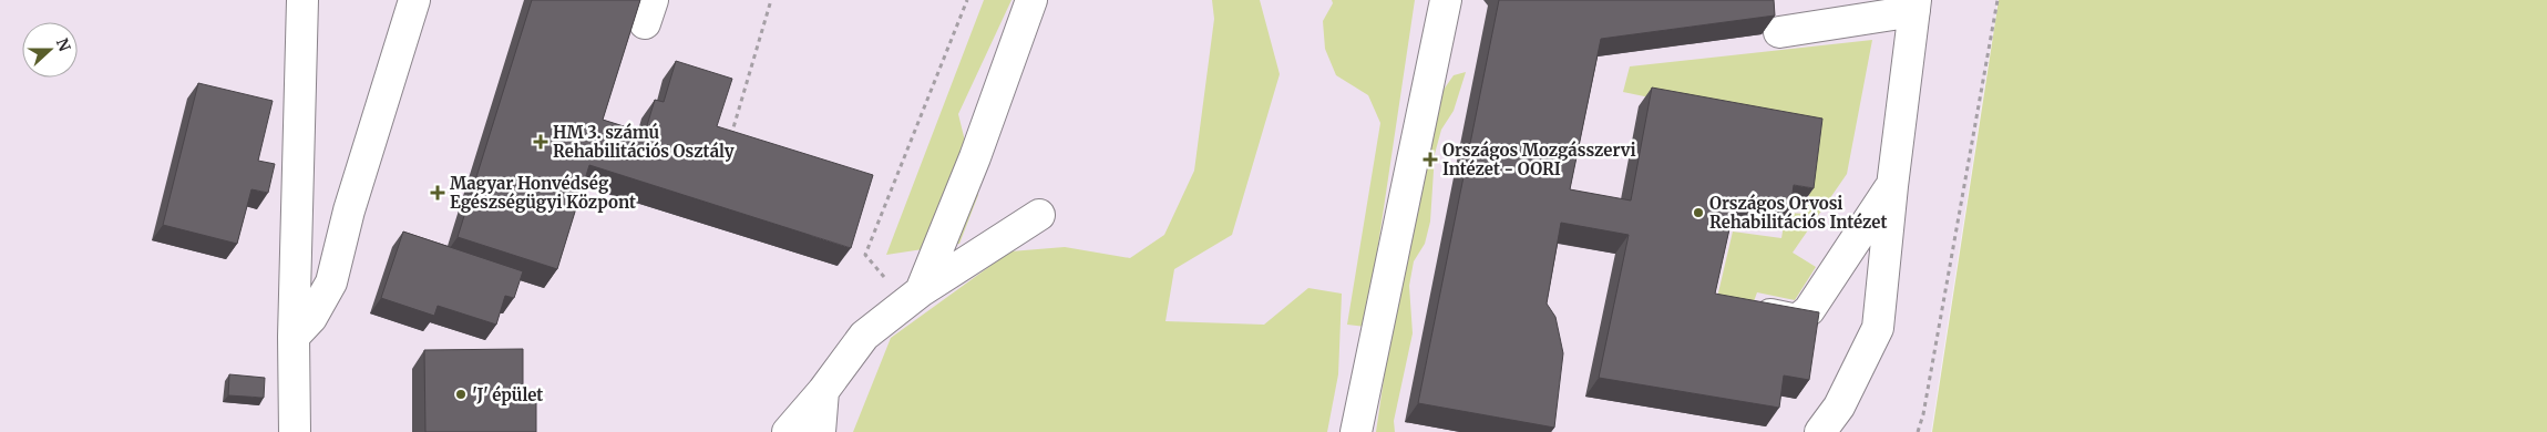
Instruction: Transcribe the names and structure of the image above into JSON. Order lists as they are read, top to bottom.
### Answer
{
  "places": {
    "health": ["HM 3. számú Rehabilitációs Osztály", "Országos Mozgásszervi Intézet - OORI", "Magyar Honvédség Egészségügyi Központ"],
    "other": ["Országos Orvosi Rehabilitációs Intézet", "'J' épület"]
  },
  "north": "right"
}
